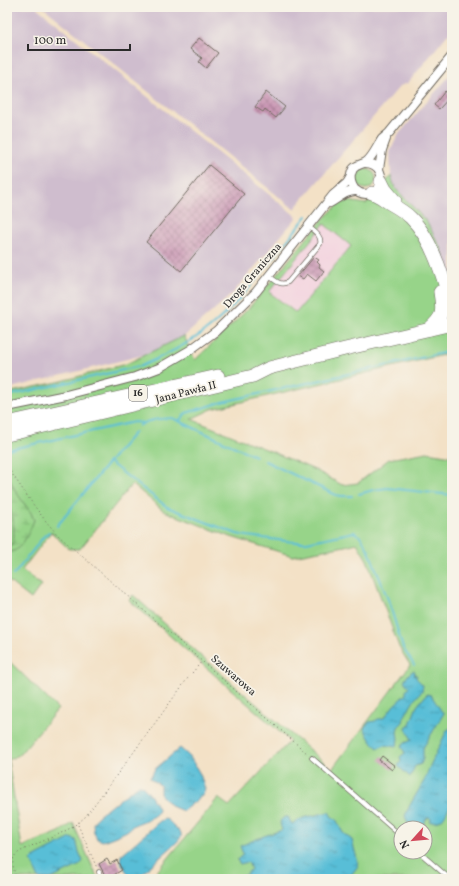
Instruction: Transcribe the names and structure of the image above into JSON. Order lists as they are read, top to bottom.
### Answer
{
  "streets": {
    "main road": ["16", "Jana Pawła II"],
    "street": ["Droga Graniczna"],
    "path": ["Szuwarowa"]
  },
  "scale_bar": "100 m",
  "north": "bottom left"
}
